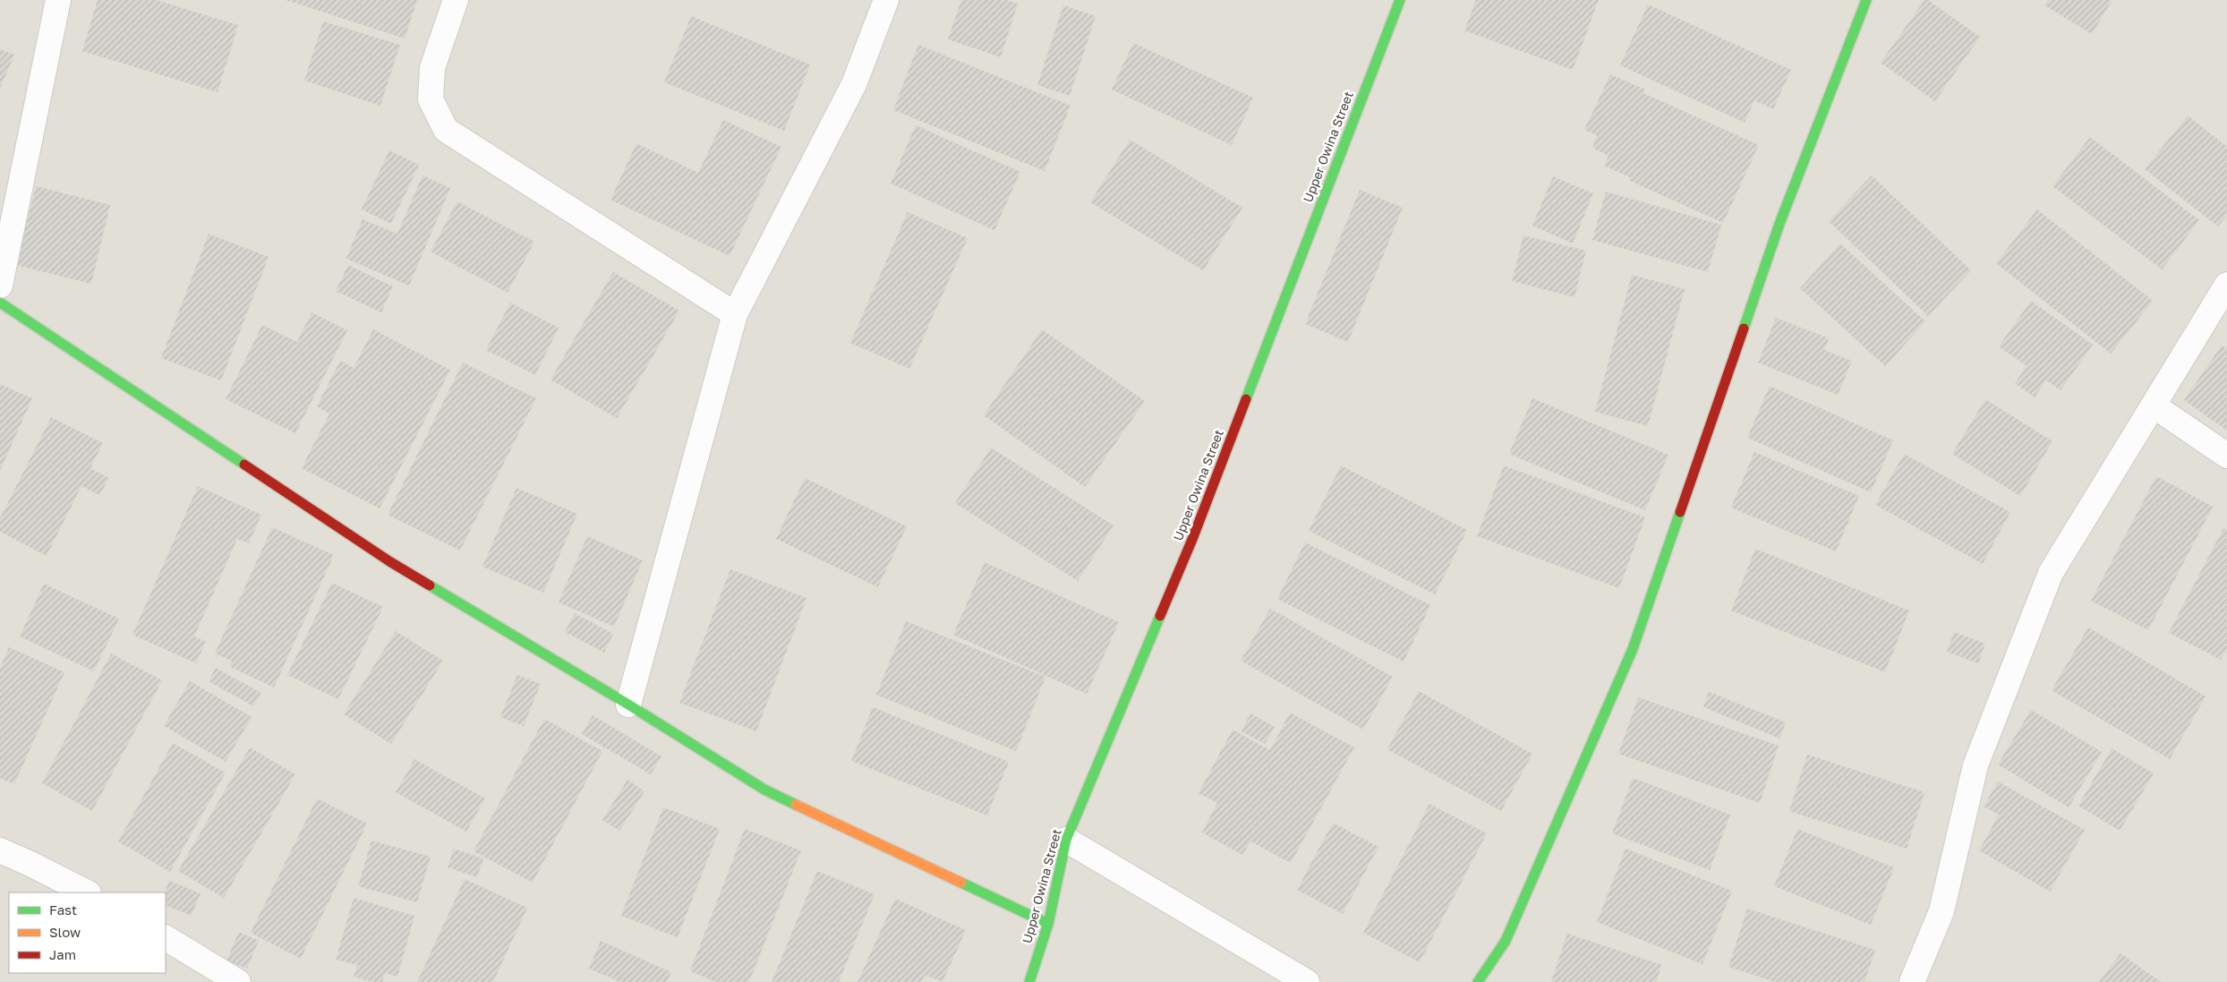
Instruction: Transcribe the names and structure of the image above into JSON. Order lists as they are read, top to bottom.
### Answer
{
  "streets": {
    "street": ["Upper Owina Street"]
  },
  "legend": ["Fast", "Slow", "Jam"]
}
